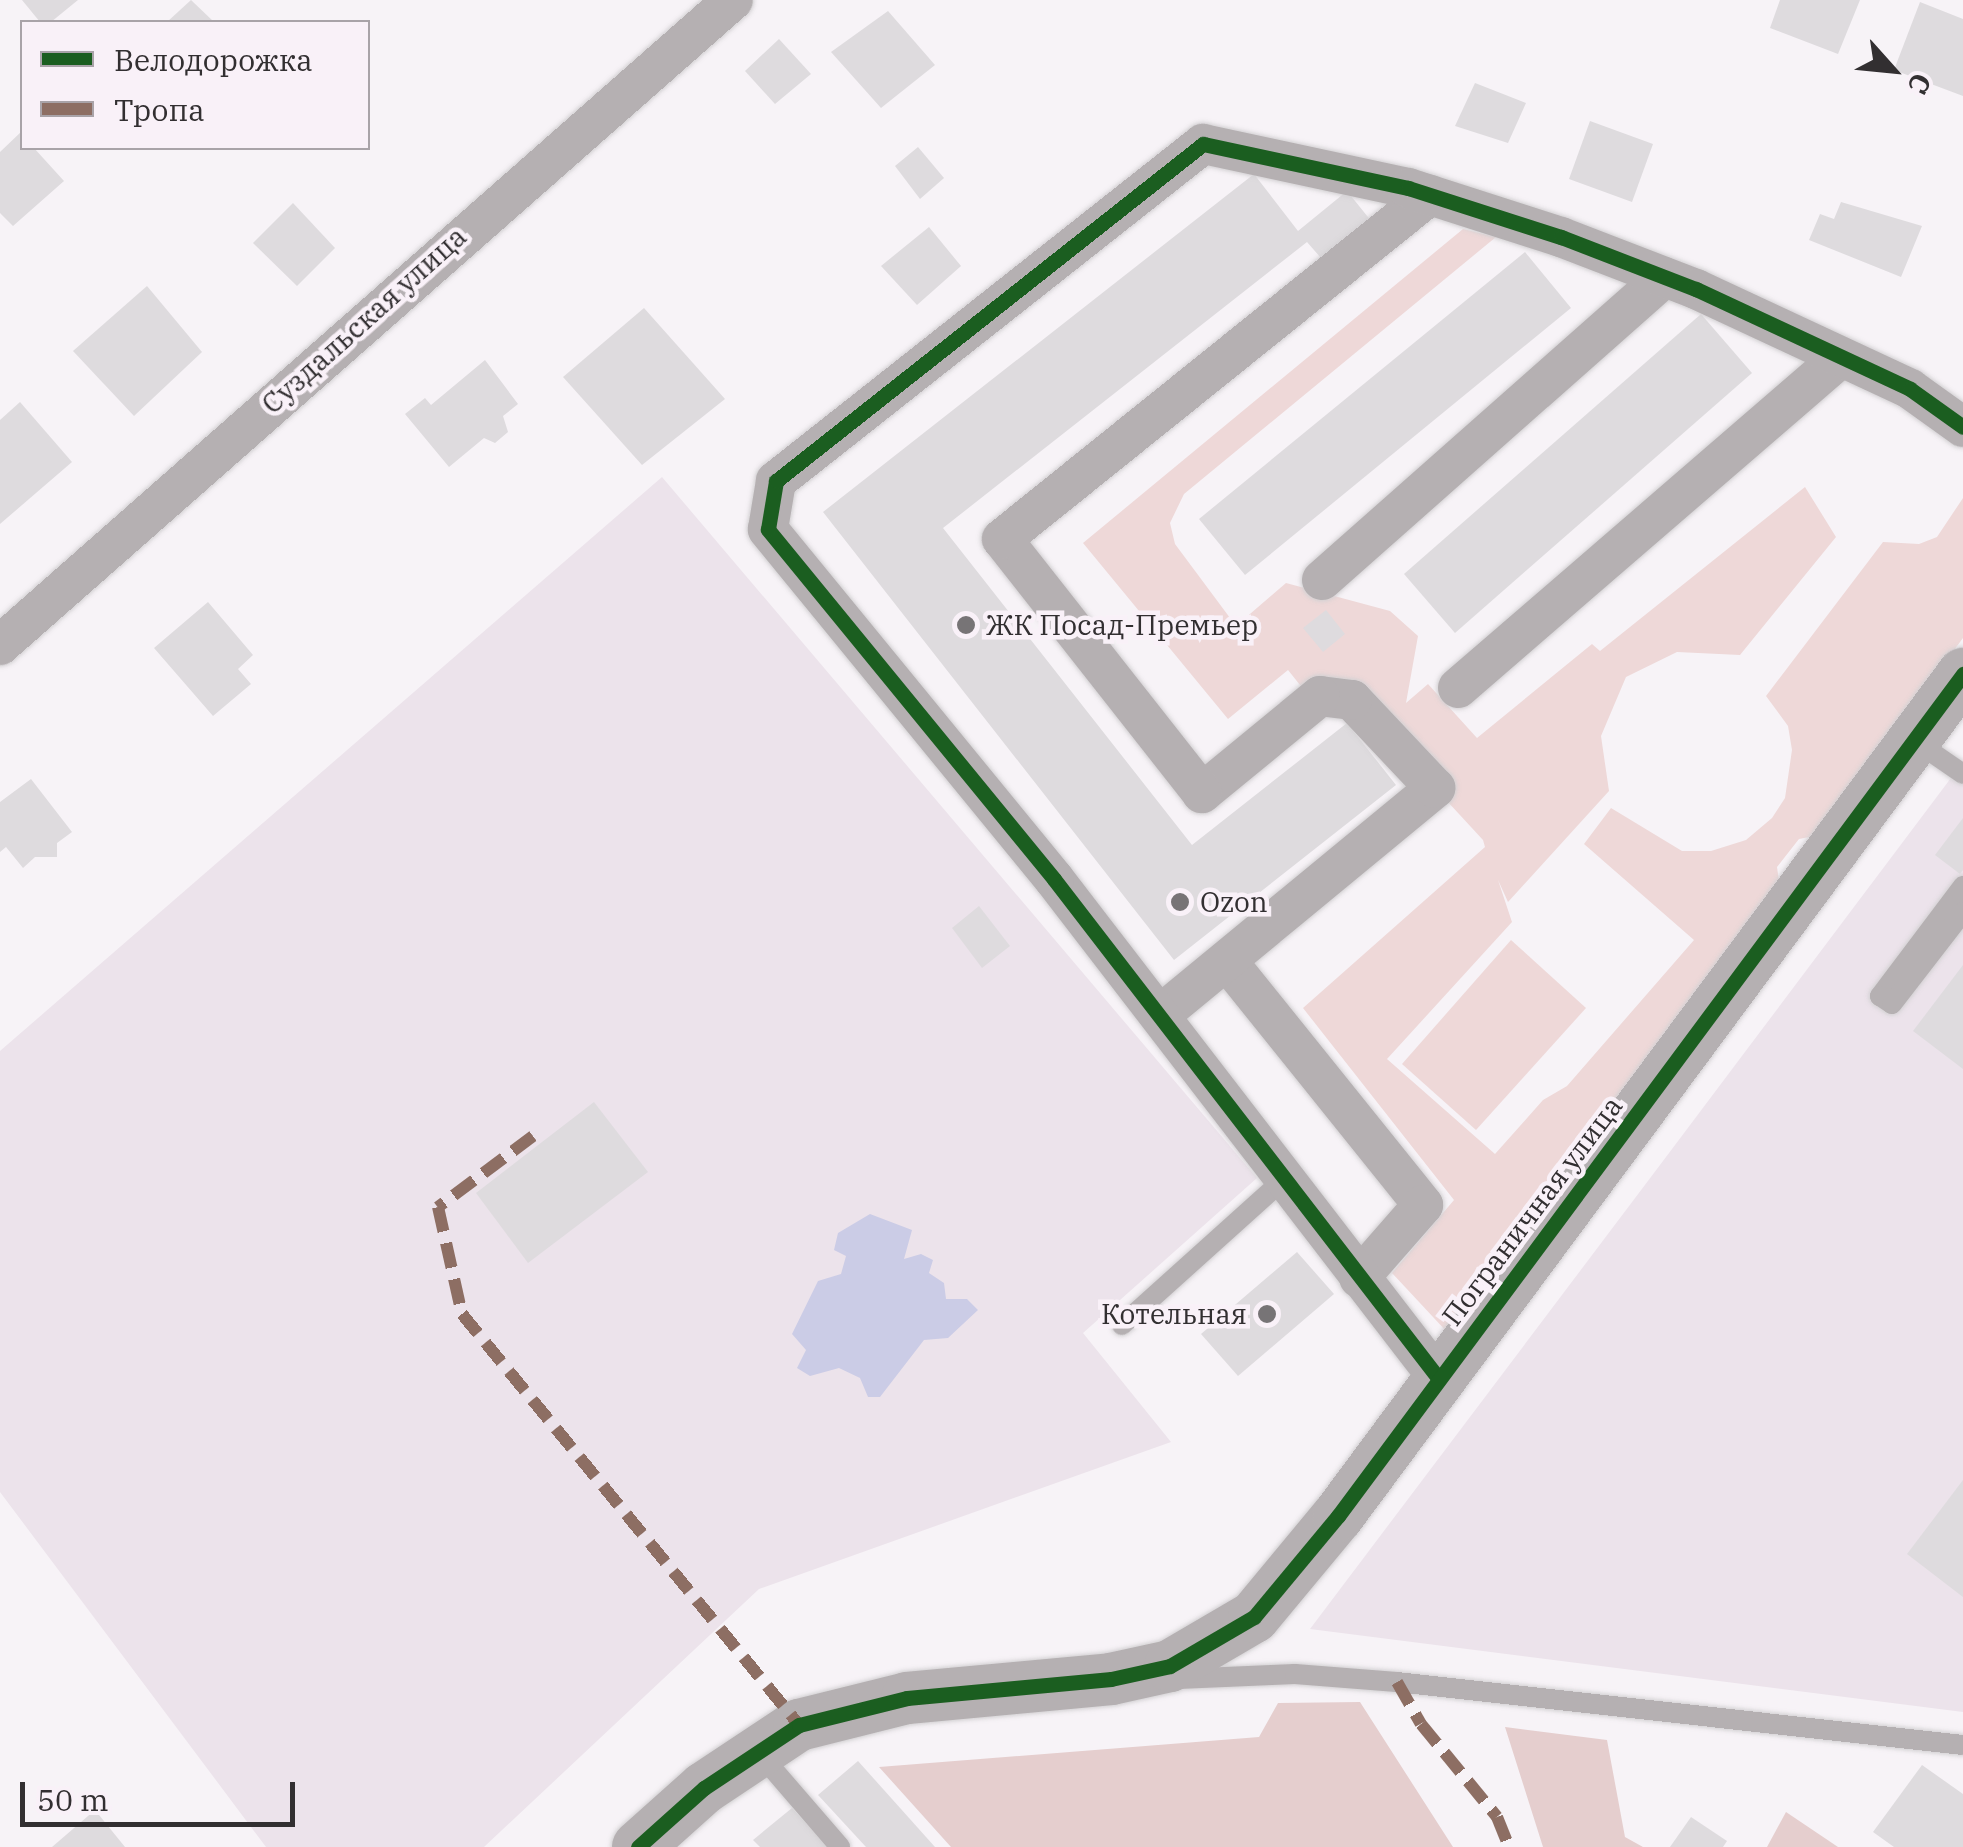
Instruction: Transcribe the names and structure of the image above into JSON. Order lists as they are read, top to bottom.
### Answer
{
  "streets": {
    "street": ["Суздальская улица", "Пограничная улица"]
  },
  "places": ["ЖК Посад-Премьер", "Ozon", "Котельная"],
  "legend": ["Велодорожка", "Тропа"],
  "scale_bar": "50 m",
  "north": "bottom right"
}
